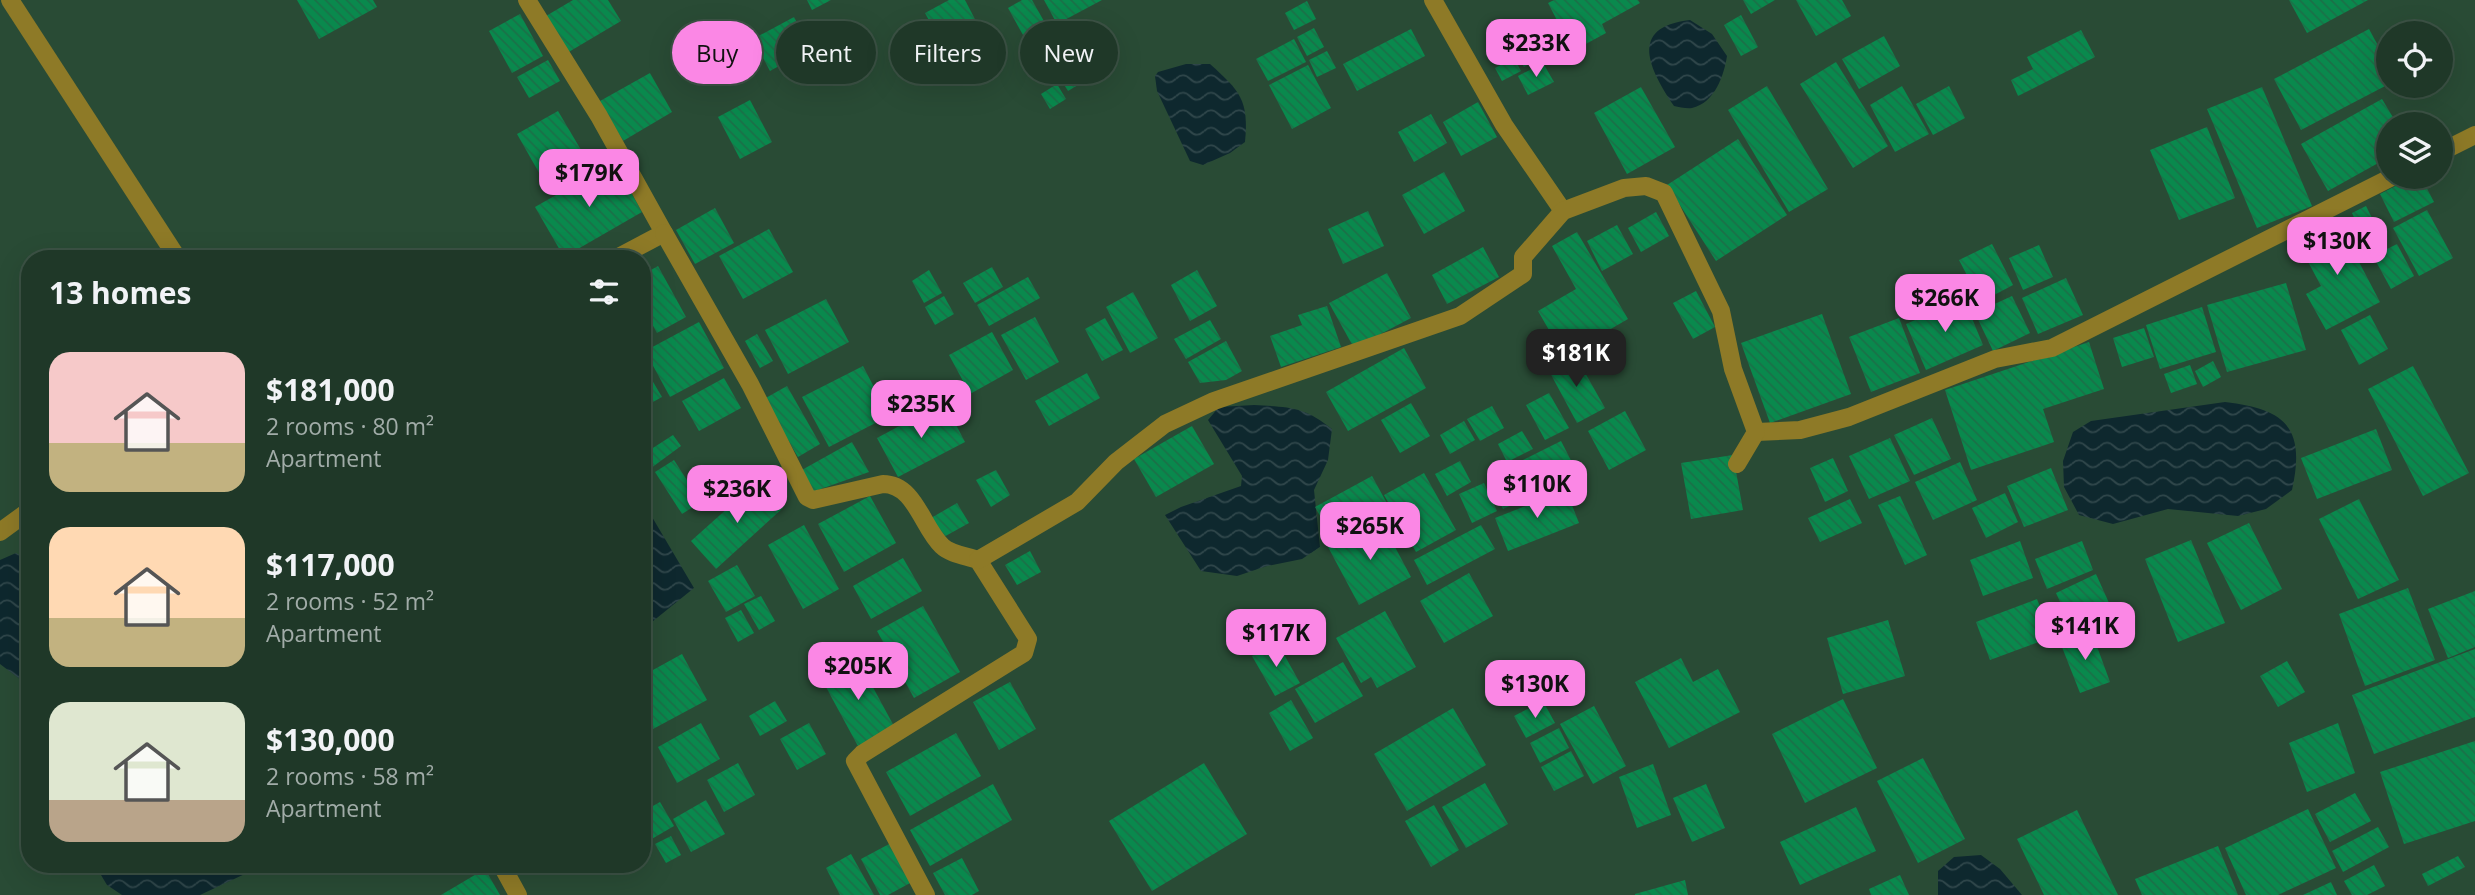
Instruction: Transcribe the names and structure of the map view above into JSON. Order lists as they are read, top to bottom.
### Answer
{
  "page": {
    "price": [
      "$233K",
      "$179K",
      "$130K",
      "$266K",
      "$181K",
      "$235K",
      "$110K",
      "$236K",
      "$265K",
      "$141K",
      "$117K",
      "$205K",
      "$130K"
    ],
    "chip": [
      "Buy",
      "Rent",
      "Filters",
      "New"
    ],
    "heading": "13 homes",
    "list": [
      {
        "name": "$181,000",
        "note": "2 rooms · 80 m² · Apartment"
      },
      {
        "name": "$117,000",
        "note": "2 rooms · 52 m² · Apartment"
      },
      {
        "name": "$130,000",
        "note": "2 rooms · 58 m² · Apartment"
      }
    ]
  }
}
